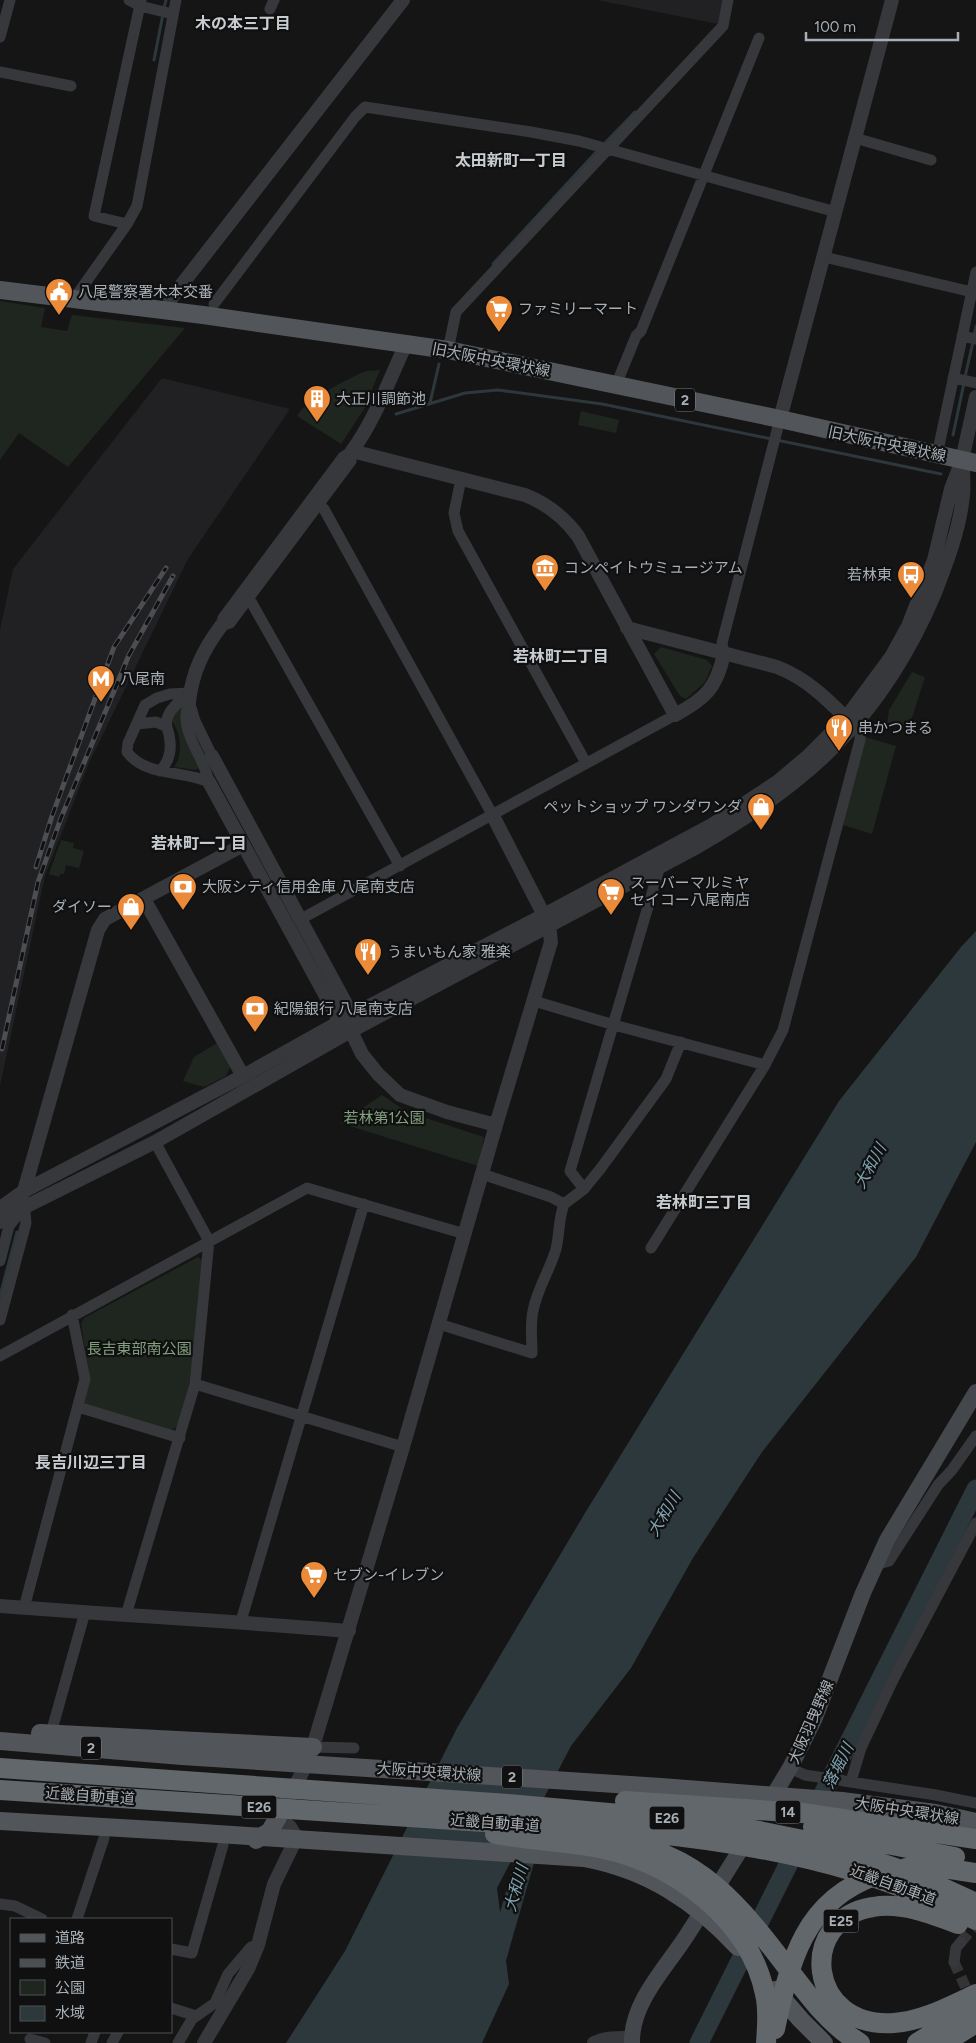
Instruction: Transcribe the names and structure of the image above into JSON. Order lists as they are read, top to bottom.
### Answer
{
  "streets": {
    "highway": [
      "近畿自動車道",
      "E26",
      "14",
      "E25"
    ],
    "main road": [
      "旧大阪中央環状線",
      "2",
      "大阪羽曳野線",
      "大阪中央環状線"
    ]
  },
  "crossings": [
    ["近畿自動車道", "E26"]
  ],
  "districts": [
    "木の本三丁目",
    "太田新町一丁目",
    "若林町二丁目",
    "若林町一丁目",
    "若林町三丁目",
    "長吉川辺三丁目"
  ],
  "water": ["大和川", "落堀川"],
  "parks": ["若林第1公園", "長吉東部南公園"],
  "places": {
    "public building": ["八尾警察署木本交番"],
    "supermarket": ["ファミリーマート", "スーバーマルミヤ セイコー八尾南店", "セブン-イレブン"],
    "building": ["大正川調節池"],
    "museum": ["コンペイトウミュージアム"],
    "bus stop": ["若林東"],
    "metro station": ["八尾南"],
    "restaurant": ["串かつまる", "うまいもん家 雅楽"],
    "shop": ["ペットショップ ワンダワンダ", "ダイソー"],
    "bank": ["大阪シティ信用金庫 八尾南支店", "紀陽銀行 八尾南支店"]
  },
  "legend": [
    "道路",
    "鉄道",
    "公園",
    "水域"
  ],
  "scale_bar": "100 m"
}
